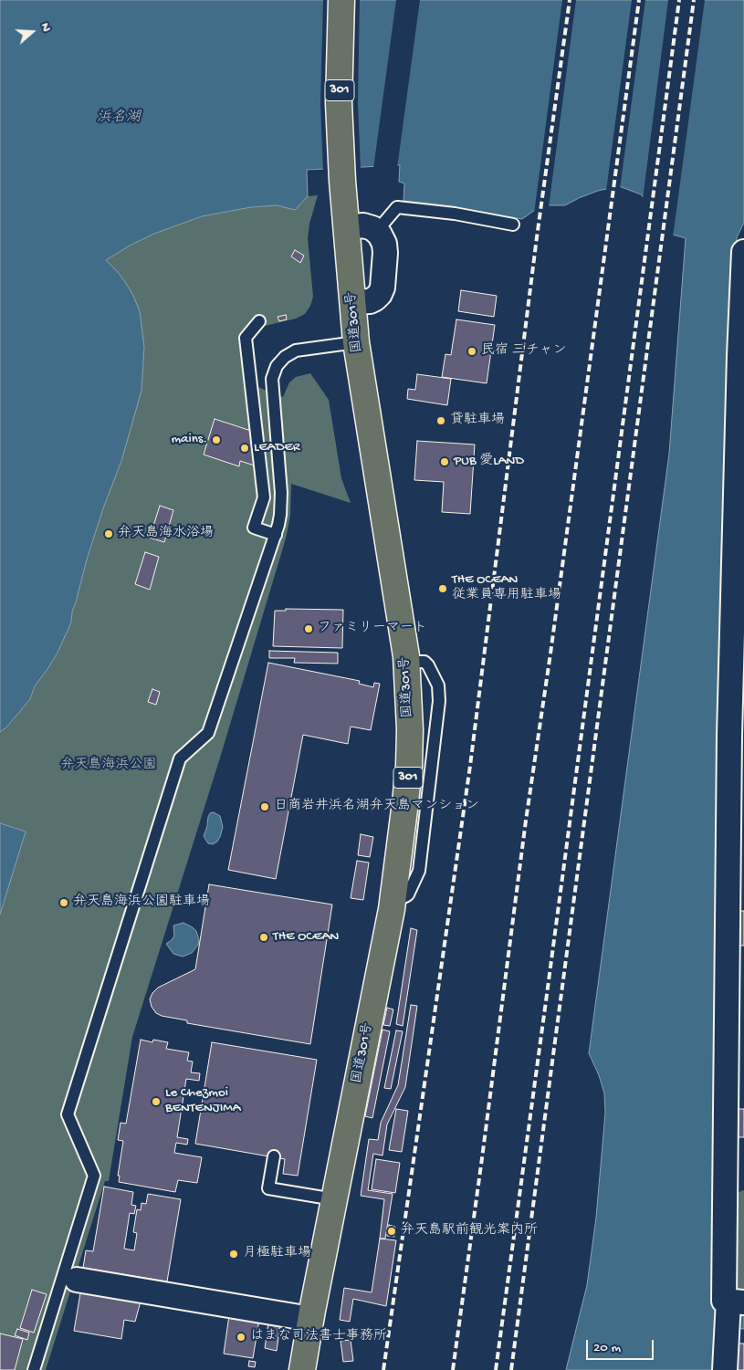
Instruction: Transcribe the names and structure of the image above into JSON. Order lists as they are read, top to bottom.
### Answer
{
  "streets": {
    "highway": ["301", "国道301号"]
  },
  "water": ["浜名湖"],
  "parks": ["弁天島海浜公園"],
  "places": [
    "民宿 三チャン",
    "貸駐車場",
    "mains.",
    "LEADER",
    "PUB 愛LAND",
    "弁天島海水浴場",
    "THE OCEAN 従業員専用駐車場",
    "ファミリーマート",
    "日商岩井浜名湖弁天島マンション",
    "弁天島海浜公園駐車場",
    "THE OCEAN",
    "Le Chezmoi BENTENJIMA",
    "弁天島駅前観光案内所",
    "月極駐車場",
    "はまな司法書士事務所"
  ],
  "scale_bar": "20 m",
  "north": "right"
}
